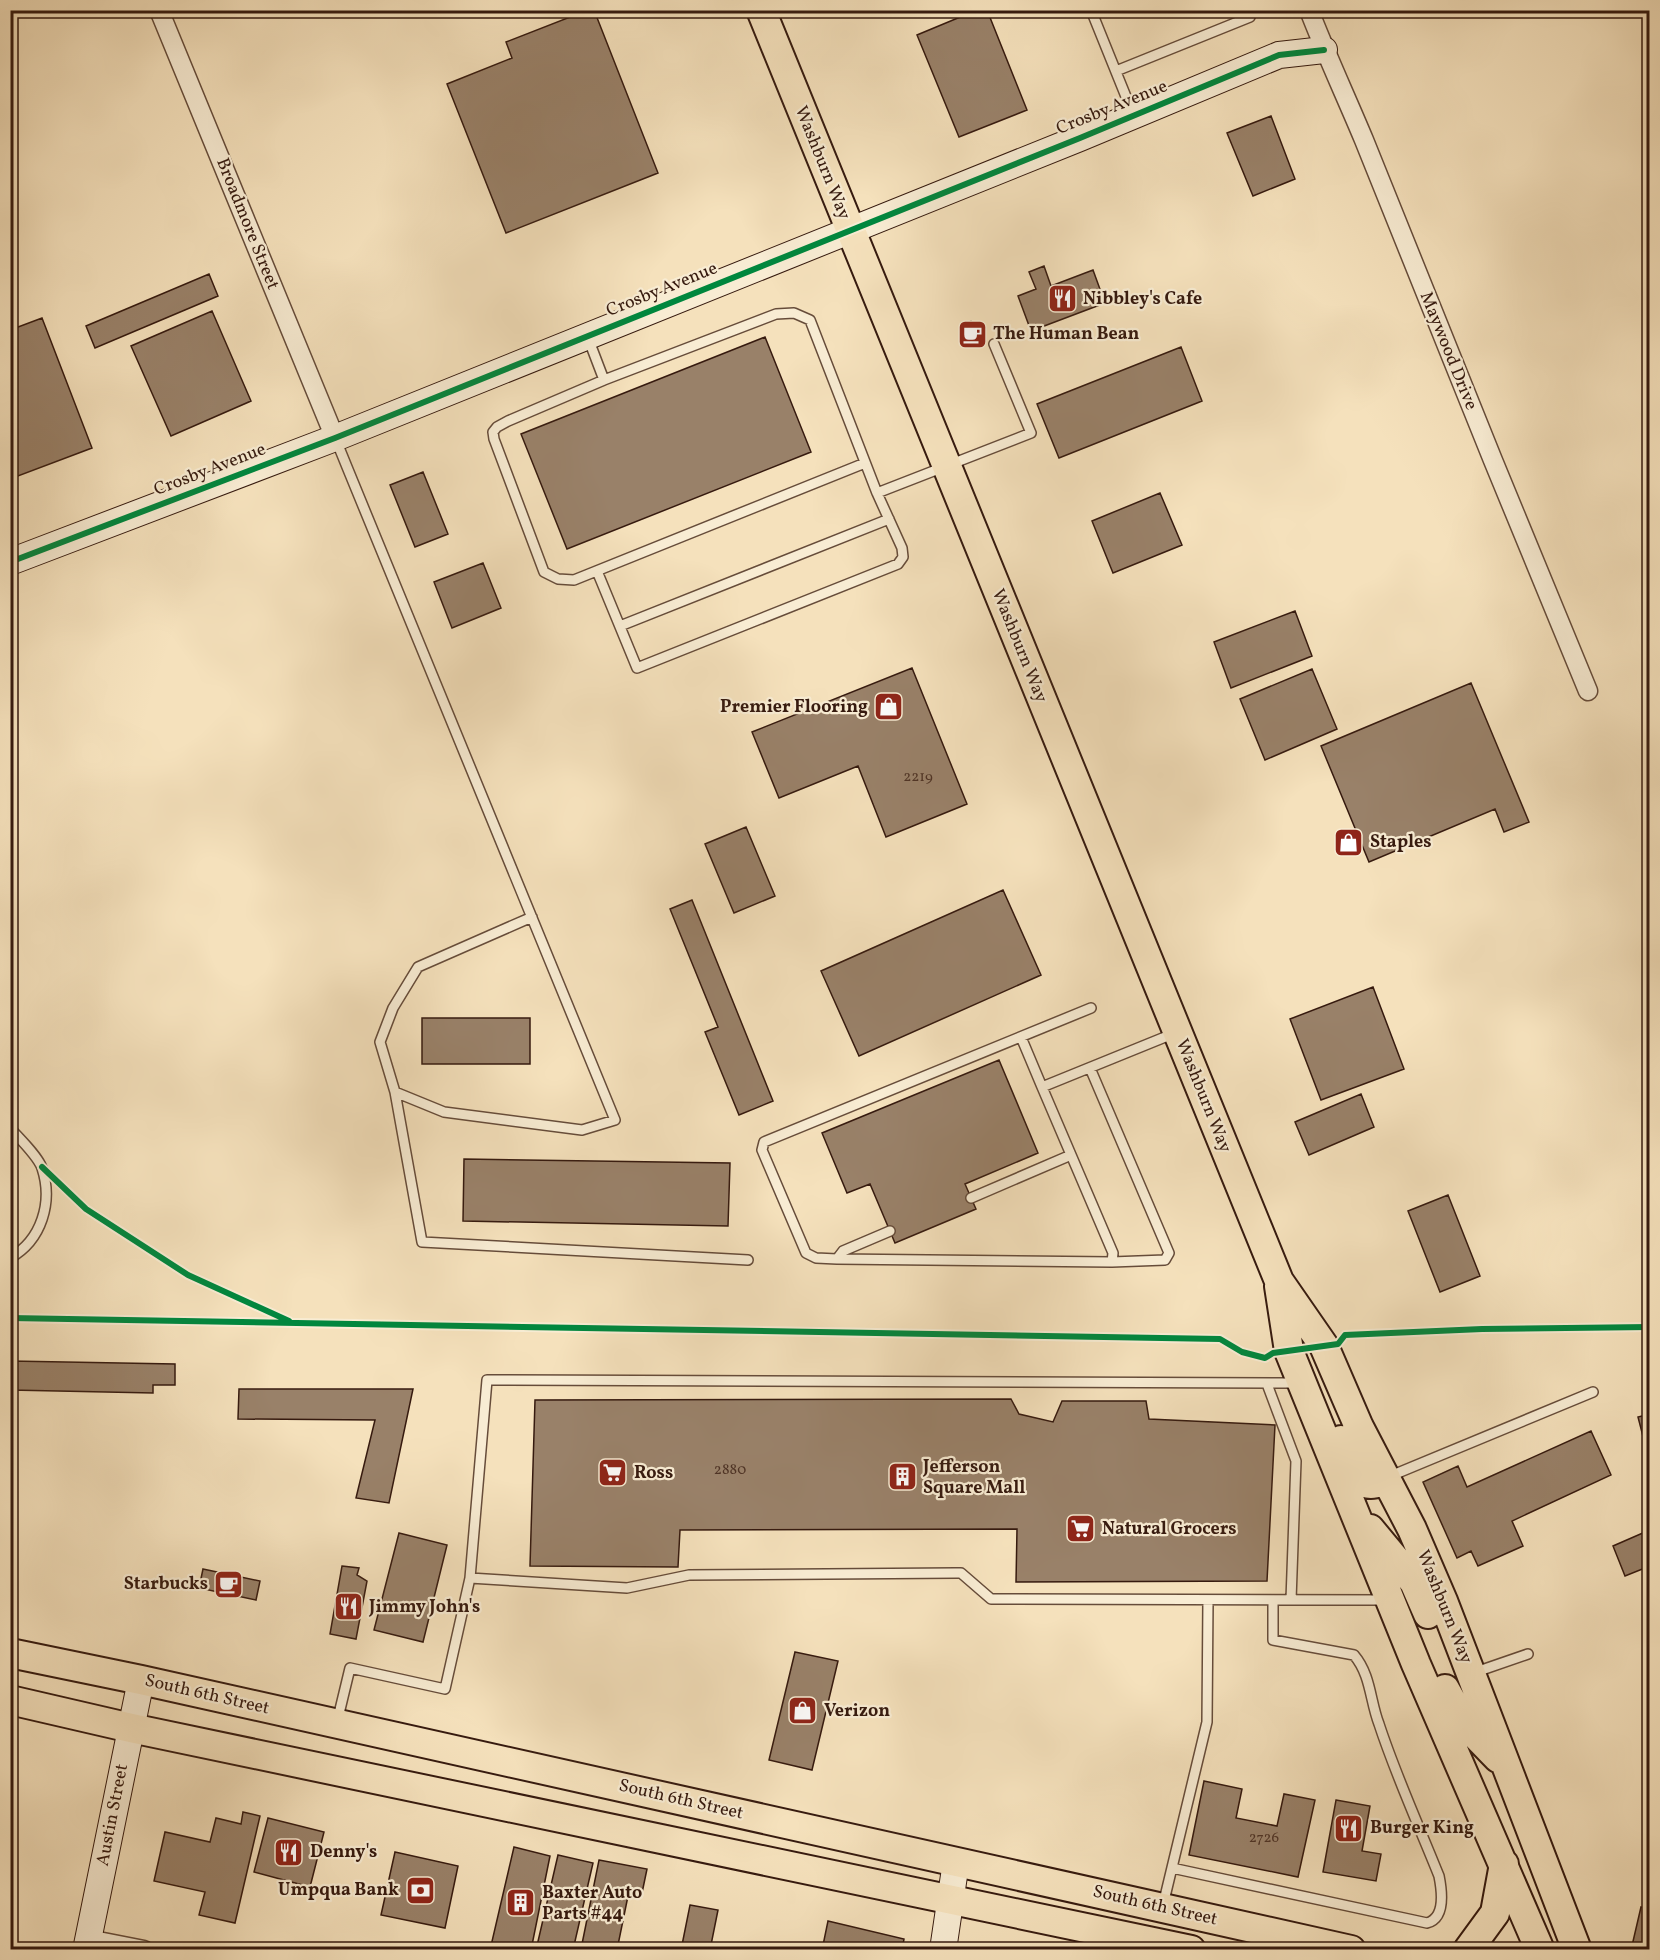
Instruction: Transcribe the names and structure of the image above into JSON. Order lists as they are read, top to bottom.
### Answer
{
  "streets": {
    "main road": ["Washburn Way", "South 6th Street"],
    "street": [
      "Crosby Avenue",
      "Broadmore Street",
      "Maywood Drive",
      "Austin Street"
    ]
  },
  "crossings": [
    ["Crosby Avenue", "Washburn Way"],
    ["Crosby Avenue", "Broadmore Street"],
    ["Crosby Avenue", "Maywood Drive"],
    ["South 6th Street", "Austin Street"]
  ],
  "places": {
    "restaurant": [
      "Nibbley's Cafe",
      "Jimmy John's",
      "Burger King",
      "Denny's"
    ],
    "cafe": ["The Human Bean", "Starbucks"],
    "shop": ["Premier Flooring", "Staples", "Verizon"],
    "supermarket": ["Ross", "Natural Grocers"],
    "building": ["Jefferson Square Mall", "Baxter Auto Parts #44"],
    "bank": ["Umpqua Bank"]
  },
  "house_numbers": ["2219", "2880", "2726"]
}
